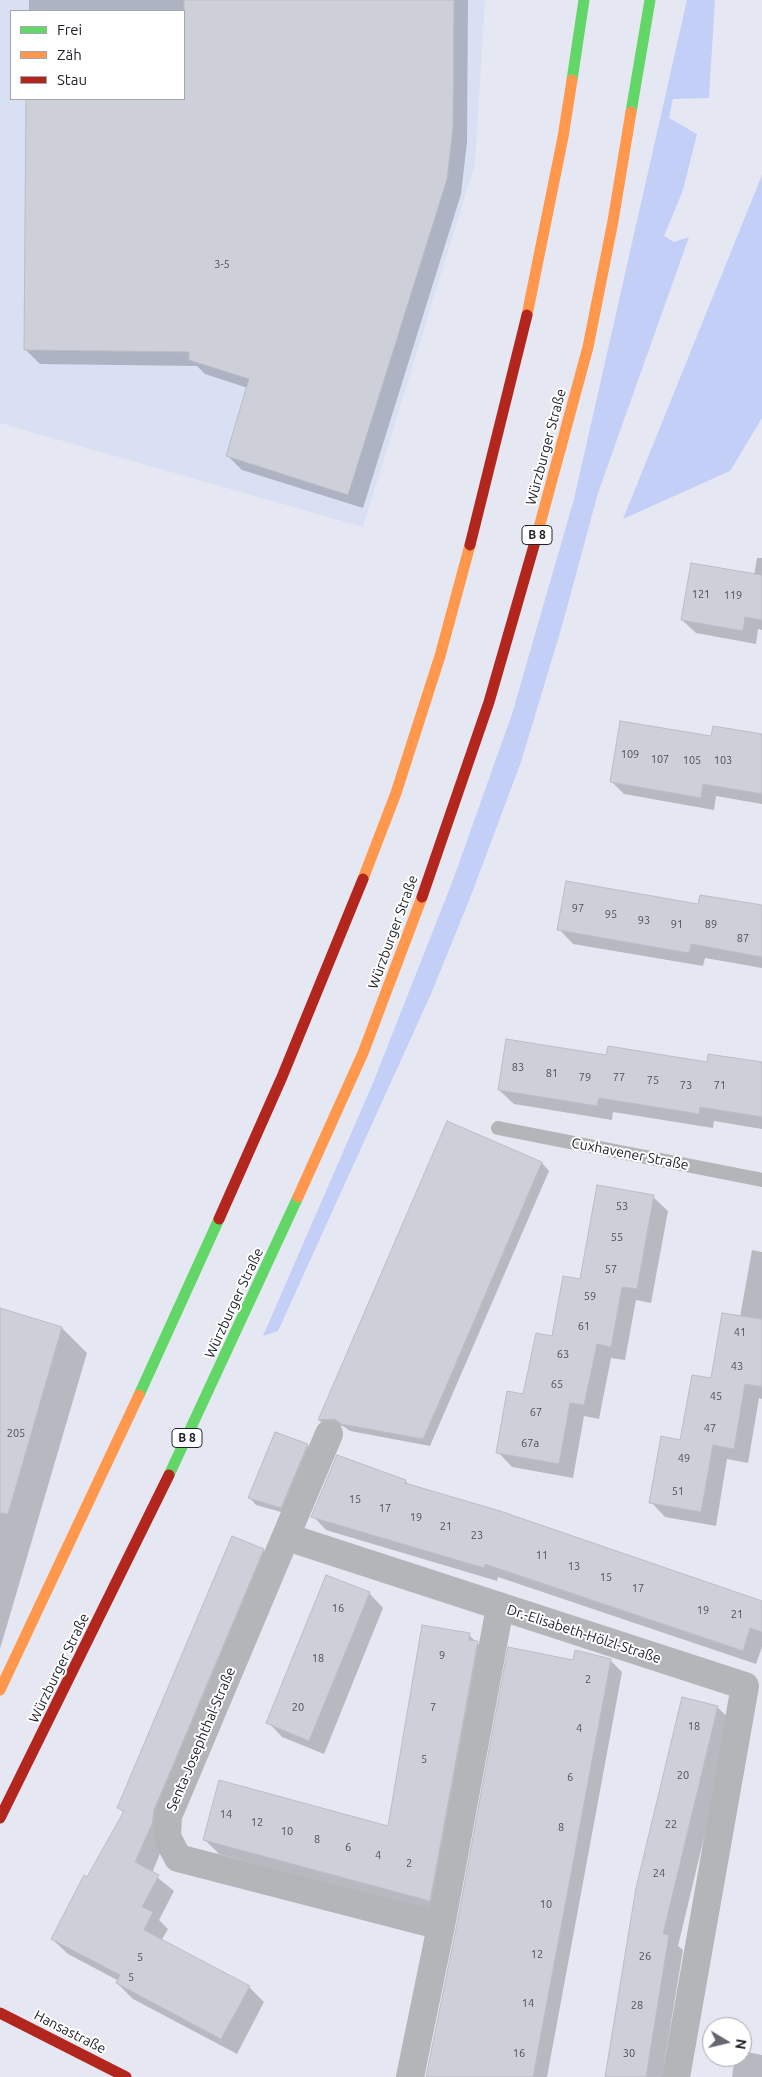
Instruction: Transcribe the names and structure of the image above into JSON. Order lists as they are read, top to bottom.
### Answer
{
  "streets": {
    "main road": ["Würzburger Straße", "B 8", "Hansastraße"],
    "street": ["Dr.-Elisabeth-Hölzl-Straße", "Senta-Josephthal-Straße"],
    "lane": ["Cuxhavener Straße"]
  },
  "crossings": [
    ["Dr.-Elisabeth-Hölzl-Straße", "Senta-Josephthal-Straße"]
  ],
  "house_numbers": [
    "3-5",
    "121",
    "119",
    "109",
    "107",
    "105",
    "103",
    "97",
    "95",
    "93",
    "91",
    "89",
    "87",
    "83",
    "81",
    "79",
    "77",
    "75",
    "73",
    "71",
    "53",
    "55",
    "57",
    "59",
    "61",
    "41",
    "63",
    "43",
    "65",
    "45",
    "67",
    "47",
    "205",
    "67a",
    "49",
    "51",
    "15",
    "17",
    "19",
    "21",
    "23",
    "11",
    "13",
    "15",
    "17",
    "16",
    "19",
    "21",
    "9",
    "18",
    "2",
    "20",
    "7",
    "18",
    "4",
    "5",
    "20",
    "6",
    "14",
    "12",
    "22",
    "8",
    "10",
    "8",
    "6",
    "4",
    "2",
    "24",
    "10",
    "12",
    "26",
    "5",
    "5",
    "14",
    "28",
    "16",
    "30"
  ],
  "legend": ["Frei", "Zäh", "Stau"],
  "north": "right"
}
